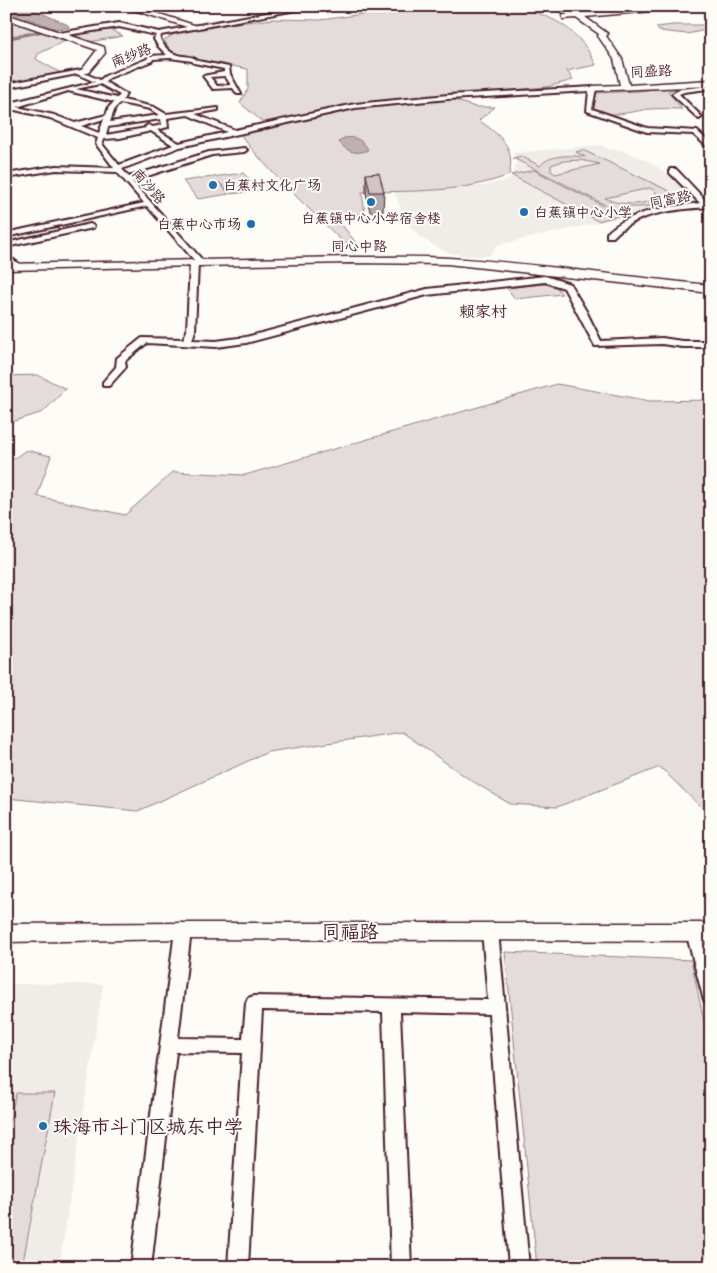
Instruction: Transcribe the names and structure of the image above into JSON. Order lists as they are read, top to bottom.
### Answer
{
  "streets": {
    "street": [
      "南纱路",
      "同盛路",
      "南沙路",
      "同富路",
      "同心中路",
      "同福路"
    ]
  },
  "crossings": [
    ["南沙路", "同心中路"]
  ],
  "districts": ["赖家村"],
  "places": [
    "白蕉村文化广场",
    "白蕉镇中心小学宿舍楼",
    "白蕉镇中心小学",
    "白蕉中心市场",
    "珠海市斗门区城东中学"
  ]
}
